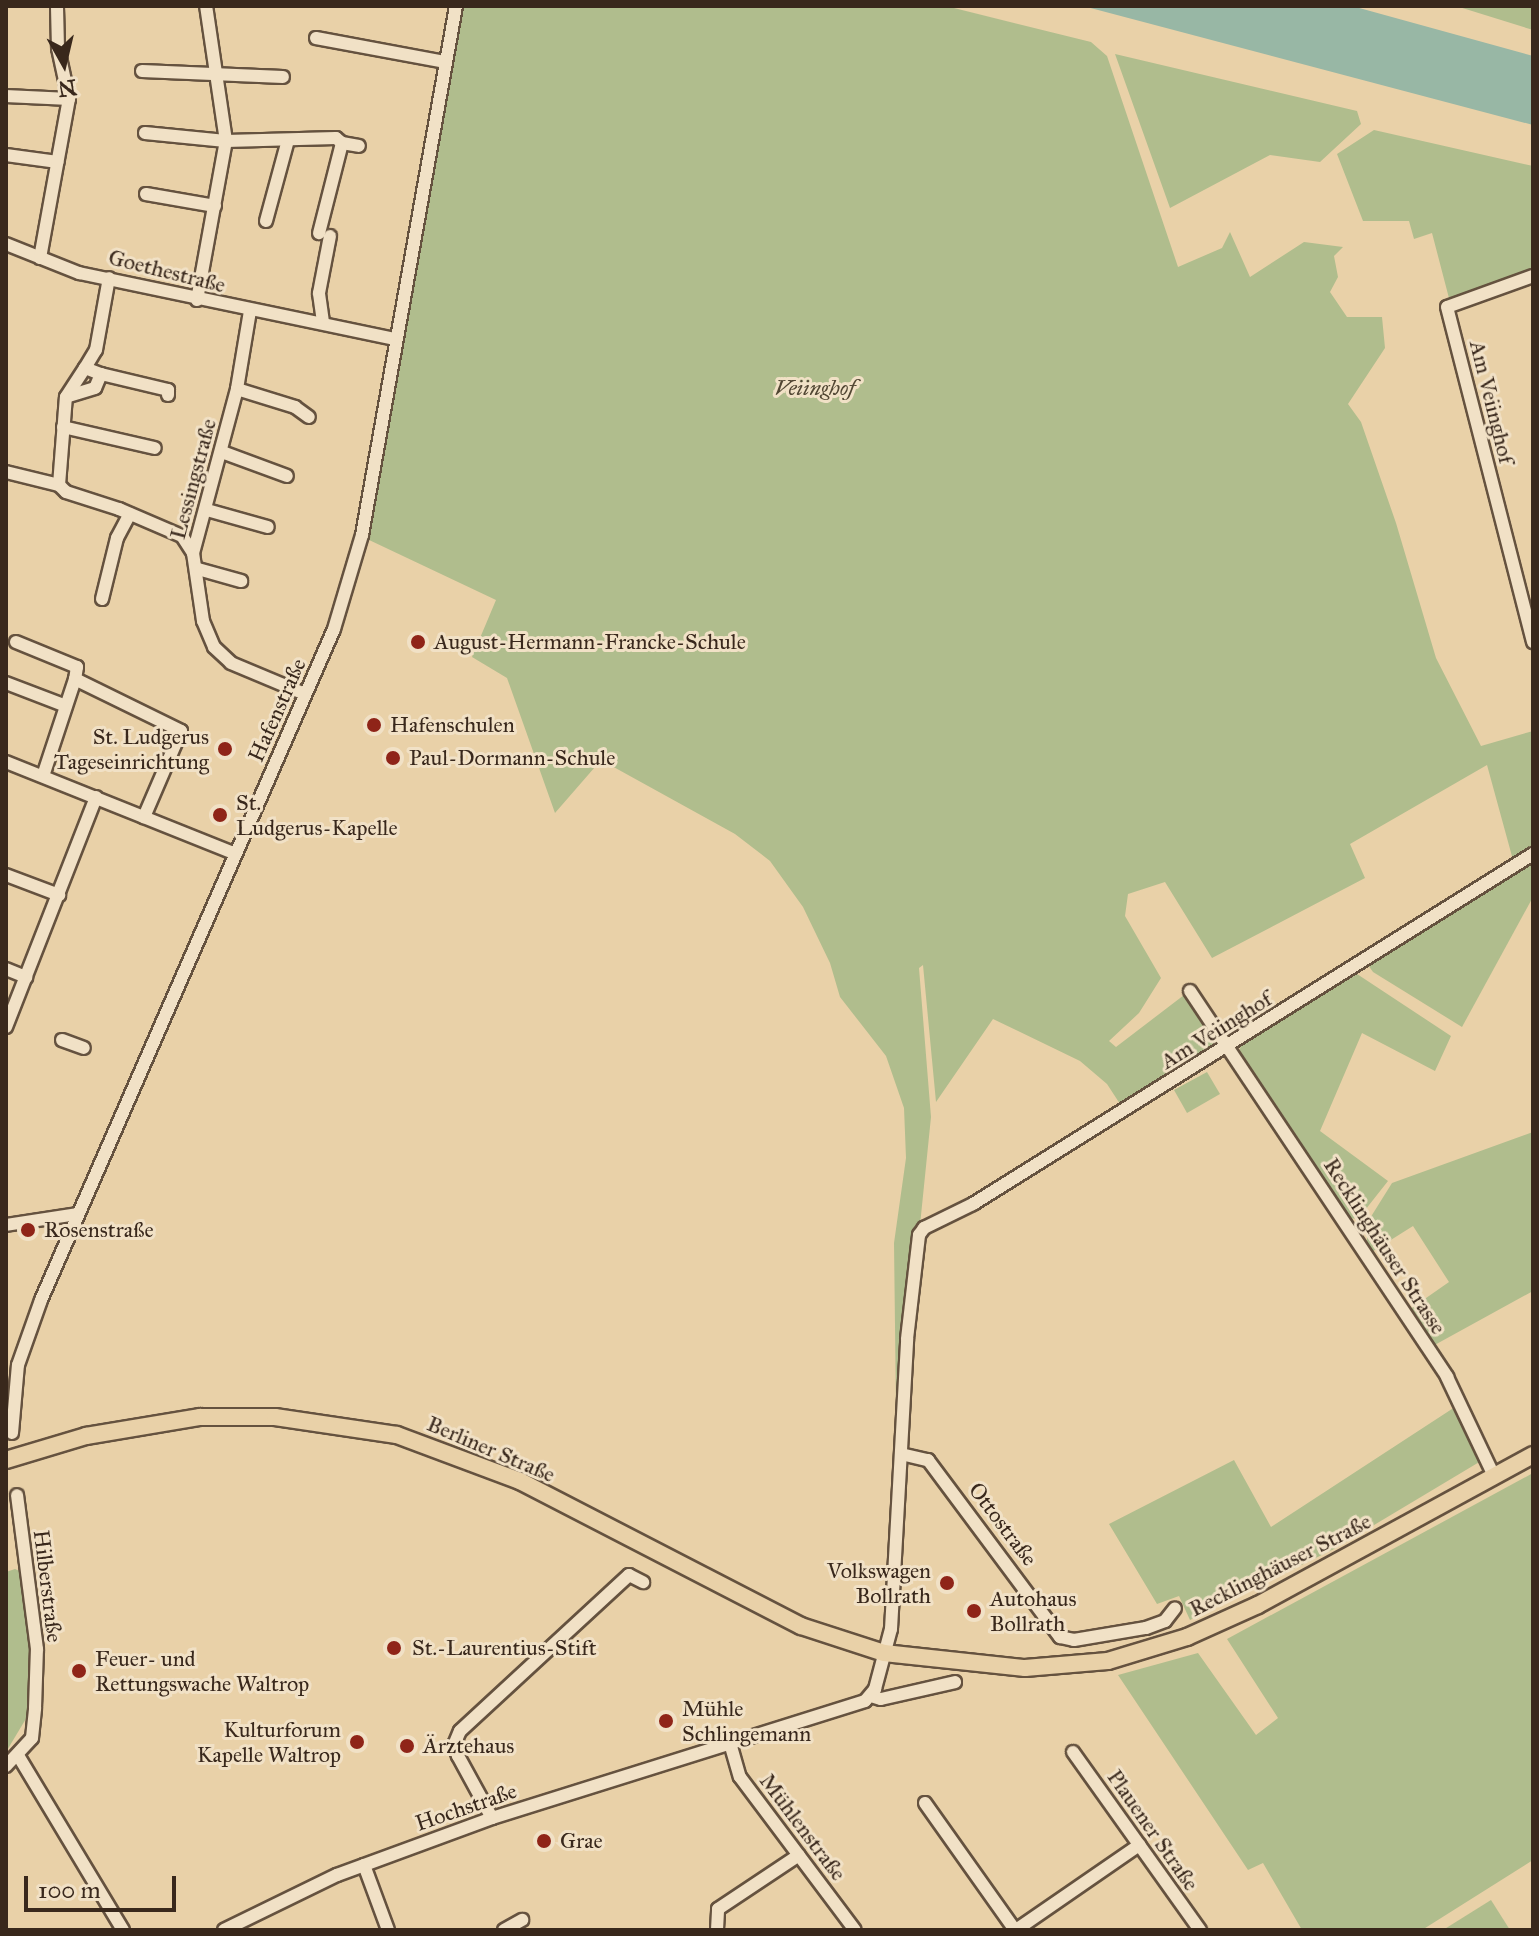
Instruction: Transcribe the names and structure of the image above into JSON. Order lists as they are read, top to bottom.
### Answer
{
  "streets": {
    "main road": ["Berliner Straße", "Recklinghäuser Straße"],
    "street": [
      "Goethestraße",
      "Am Veiinghof",
      "Lessingstraße",
      "Hafenstraße",
      "Recklinghäuser Strasse",
      "Ottostraße",
      "Hilberstraße",
      "Hochstraße",
      "Mühlenstraße",
      "Plauener Straße"
    ]
  },
  "crossings": [
    ["Goethestraße", "Lessingstraße"],
    ["Goethestraße", "Hafenstraße"],
    ["Am Veiinghof", "Recklinghäuser Strasse"],
    ["Am Veiinghof", "Ottostraße"],
    ["Lessingstraße", "Hafenstraße"],
    ["Recklinghäuser Strasse", "Recklinghäuser Straße"],
    ["Berliner Straße", "Recklinghäuser Straße"],
    ["Ottostraße", "Recklinghäuser Straße"],
    ["Hochstraße", "Mühlenstraße"]
  ],
  "parks": ["Veiinghof"],
  "places": [
    "August-Hermann-Francke-Schule",
    "Hafenschulen",
    "St. Ludgerus Tageseinrichtung",
    "Paul-Dormann-Schule",
    "St. Ludgerus-Kapelle",
    "Rosenstraße",
    "Volkswagen Bollrath",
    "Autohaus Bollrath",
    "St.-Laurentius-Stift",
    "Feuer- und Rettungswache Waltrop",
    "Mühle Schlingemann",
    "Kulturforum Kapelle Waltrop",
    "Ärztehaus",
    "Grae"
  ],
  "scale_bar": "100 m",
  "north": "bottom"
}
